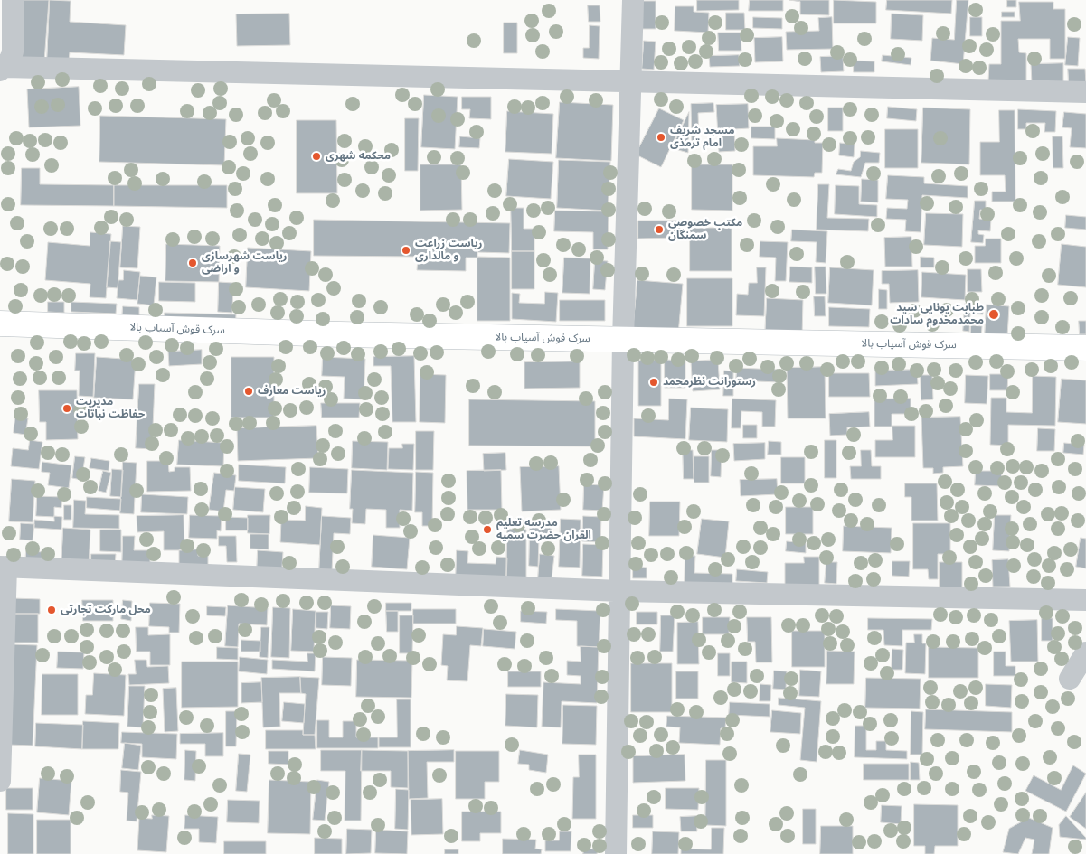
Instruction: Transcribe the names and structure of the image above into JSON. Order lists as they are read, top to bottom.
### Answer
{
  "streets": {
    "street": ["سرک قوش آسیاب بالا"]
  },
  "places": [
    "مسجد شریف امام ترمذی",
    "محکمه شهری",
    "مکتب خصوصی سمنگان",
    "ریاست زراعت و مالداری",
    "ریاست شهرسازی و اراضی",
    "طبابت یونایی سید محمدمخدوم سادات",
    "رستورانت نظرمحمد",
    "ریاست معارف",
    "مدیریت حفاظت نباتات",
    "مدرسه تعلیم القران حضرت سمیه",
    "محل مارکت تجارتی"
  ]
}
